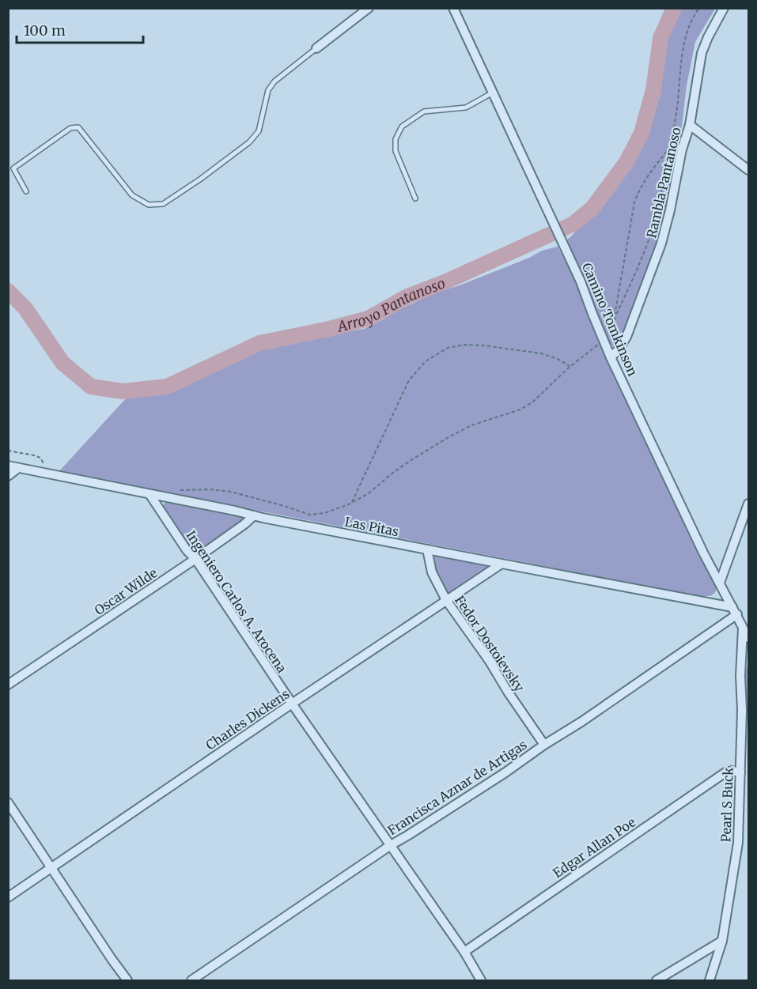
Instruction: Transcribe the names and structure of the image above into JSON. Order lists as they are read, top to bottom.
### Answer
{
  "streets": {
    "street": [
      "Rambla Pantanoso",
      "Camino Tomkinson",
      "Las Pitas",
      "Oscar Wilde",
      "Ingeniero Carlos A. Arocena",
      "Fedor Dostoievsky",
      "Charles Dickens",
      "Francisca Aznar de Artigas",
      "Pearl S Buck",
      "Edgar Allan Poe"
    ]
  },
  "crossings": [
    ["Rambla Pantanoso", "Camino Tomkinson"],
    ["Camino Tomkinson", "Las Pitas"],
    ["Camino Tomkinson", "Francisca Aznar de Artigas"],
    ["Camino Tomkinson", "Pearl S Buck"],
    ["Las Pitas", "Oscar Wilde"],
    ["Las Pitas", "Ingeniero Carlos A. Arocena"],
    ["Las Pitas", "Fedor Dostoievsky"],
    ["Las Pitas", "Charles Dickens"],
    ["Las Pitas", "Francisca Aznar de Artigas"],
    ["Oscar Wilde", "Ingeniero Carlos A. Arocena"],
    ["Ingeniero Carlos A. Arocena", "Charles Dickens"],
    ["Ingeniero Carlos A. Arocena", "Francisca Aznar de Artigas"],
    ["Ingeniero Carlos A. Arocena", "Edgar Allan Poe"],
    ["Fedor Dostoievsky", "Charles Dickens"],
    ["Fedor Dostoievsky", "Francisca Aznar de Artigas"],
    ["Pearl S Buck", "Edgar Allan Poe"]
  ],
  "water": ["Arroyo Pantanoso"],
  "scale_bar": "100 m"
}
